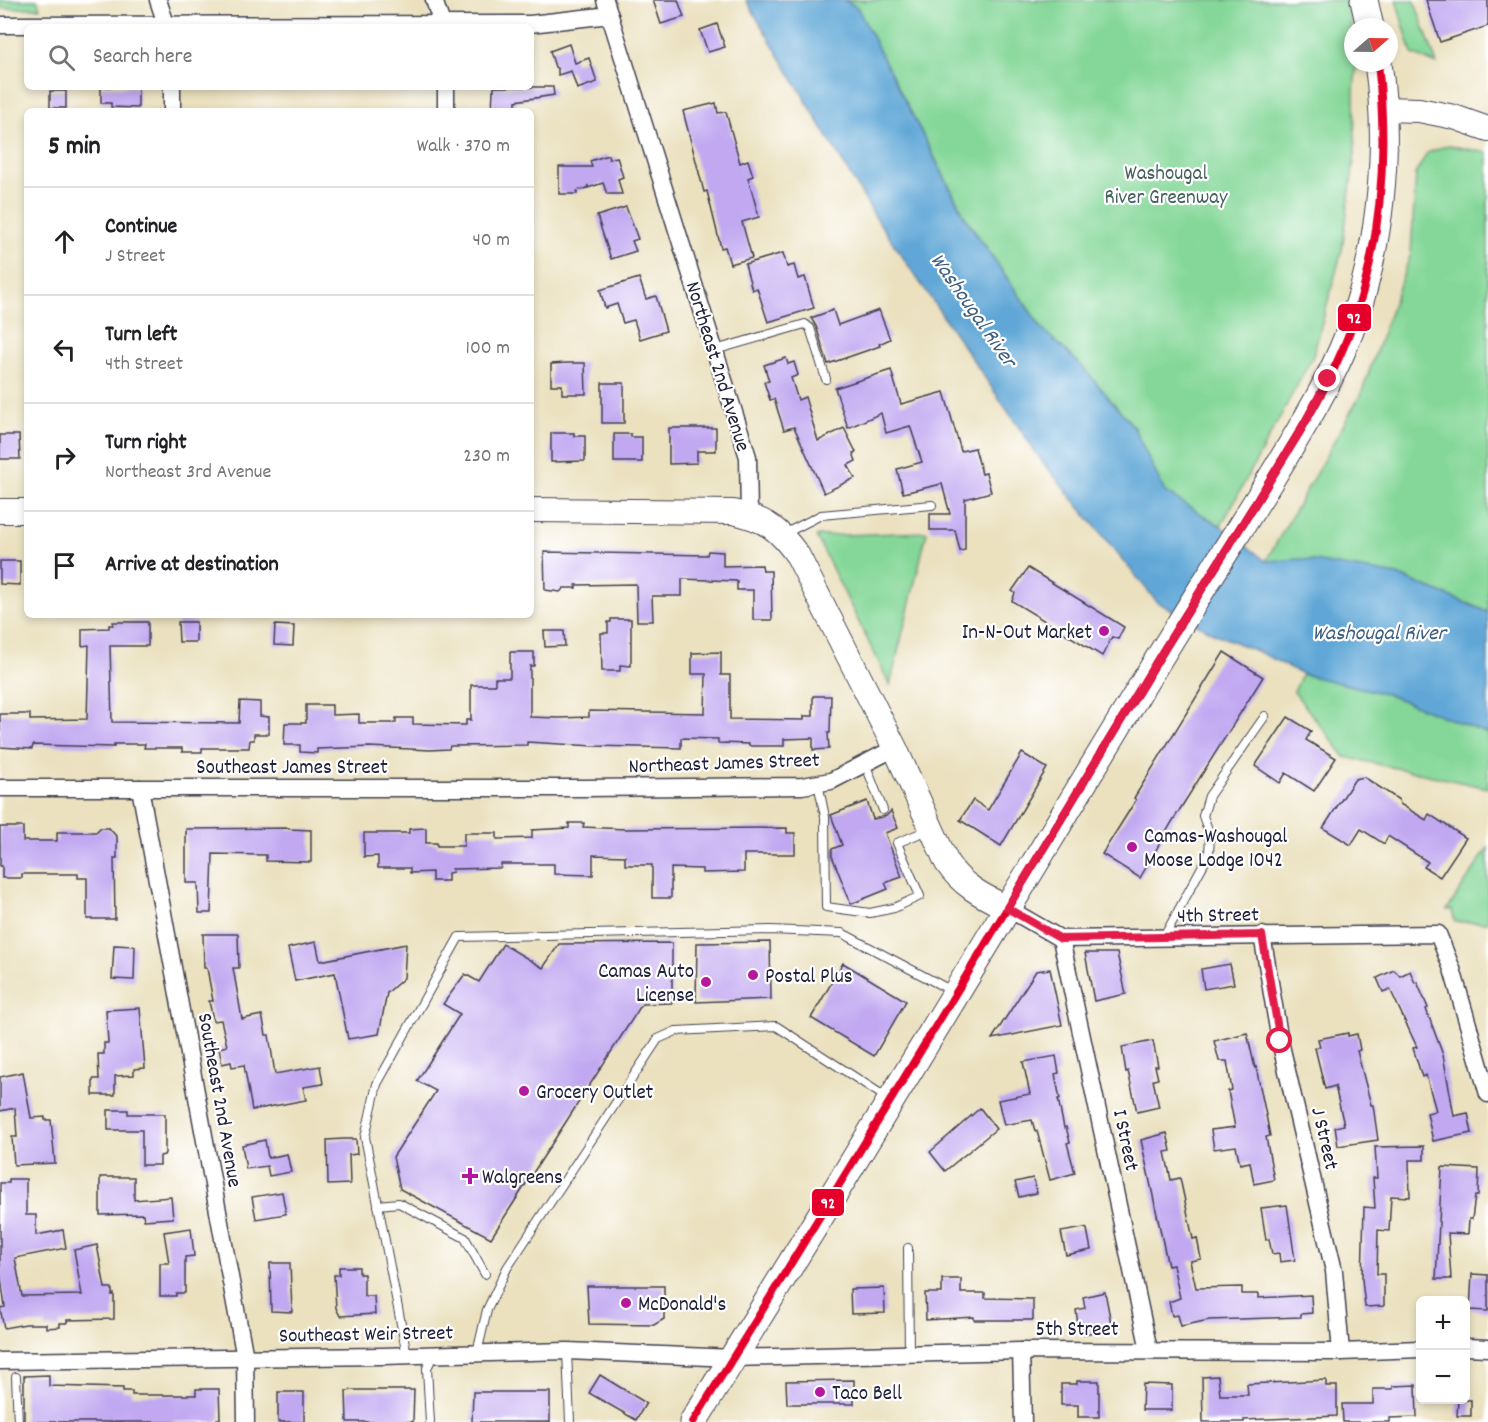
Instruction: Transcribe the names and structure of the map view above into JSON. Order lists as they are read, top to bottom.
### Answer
{
  "streets": {
    "street": [
      "Northeast 2nd Avenue",
      "Northeast James Street",
      "Southeast James Street",
      "4th Street",
      "Southeast 2nd Avenue",
      "J Street",
      "I Street",
      "5th Street",
      "Southeast Weir Street"
    ]
  },
  "crossings": [
    ["Northeast James Street", "Southeast James Street"],
    ["Southeast James Street", "Southeast 2nd Avenue"],
    ["4th Street", "J Street"],
    ["4th Street", "I Street"],
    ["Southeast 2nd Avenue", "Southeast Weir Street"],
    ["J Street", "5th Street"],
    ["I Street", "5th Street"],
    ["5th Street", "Southeast Weir Street"]
  ],
  "water": ["Washougal River"],
  "parks": ["Washougal River Greenway"],
  "places": {
    "other": [
      "In-N-Out Market",
      "Camas-Washougal Moose Lodge 1042",
      "Postal Plus",
      "Camas Auto License",
      "Grocery Outlet",
      "McDonald's",
      "Taco Bell"
    ],
    "health": ["Walgreens"]
  },
  "lines": ["transit line 92"],
  "north": "right",
  "page": {
    "search": "Search here",
    "heading": ["5 min", "Walk · 370 m"],
    "list": [
      ["Continue", "J Street", "40 m"],
      ["Turn left", "4th Street", "100 m"],
      ["Turn right", "Northeast 3rd Avenue", "230 m"],
      "Arrive at destination"
    ],
    "map_buttons": ["+", "−"]
  }
}
